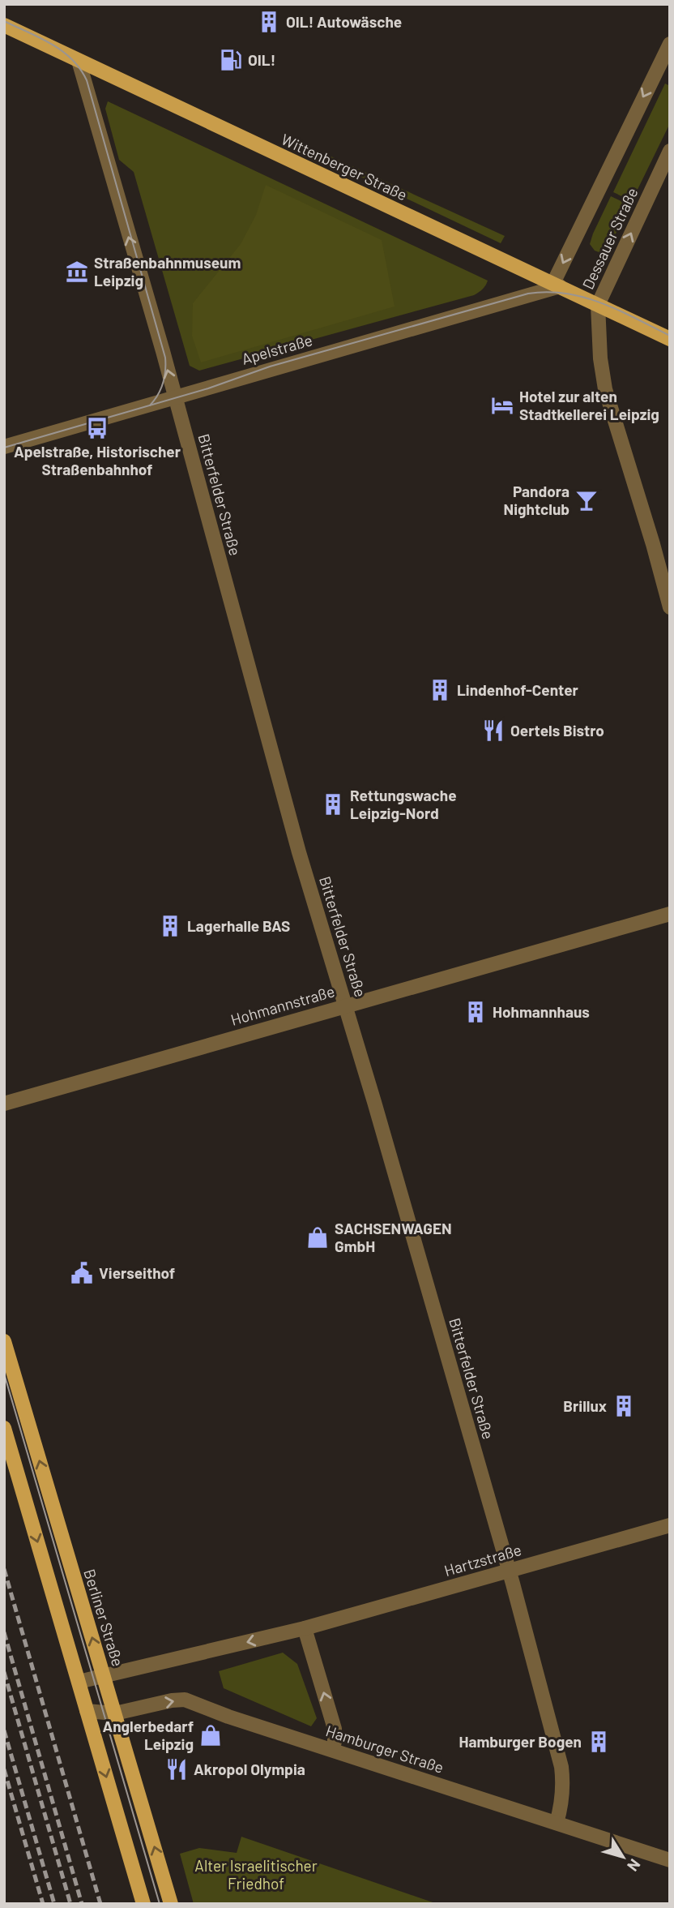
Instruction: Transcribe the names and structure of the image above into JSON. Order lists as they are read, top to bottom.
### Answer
{
  "streets": {
    "main road": ["Wittenberger Straße", "Berliner Straße"],
    "street": [
      "Dessauer Straße",
      "Apelstraße",
      "Bitterfelder Straße",
      "Hohmannstraße",
      "Hartzstraße",
      "Hamburger Straße"
    ]
  },
  "crossings": [
    ["Wittenberger Straße", "Dessauer Straße"],
    ["Wittenberger Straße", "Apelstraße"],
    ["Wittenberger Straße", "Bitterfelder Straße"],
    ["Dessauer Straße", "Apelstraße"],
    ["Apelstraße", "Bitterfelder Straße"],
    ["Bitterfelder Straße", "Hohmannstraße"],
    ["Bitterfelder Straße", "Hartzstraße"],
    ["Bitterfelder Straße", "Hamburger Straße"],
    ["Hartzstraße", "Berliner Straße"],
    ["Berliner Straße", "Hamburger Straße"]
  ],
  "one_way": ["Hamburger Straße"],
  "parks": ["Alter Israelitischer Friedhof"],
  "places": {
    "building": [
      "OIL! Autowäsche",
      "Lindenhof-Center",
      "Rettungswache Leipzig-Nord",
      "Lagerhalle BAS",
      "Hohmannhaus",
      "Brillux",
      "Hamburger Bogen"
    ],
    "fuel station": ["OIL!"],
    "museum": ["Straßenbahnmuseum Leipzig"],
    "hotel": ["Hotel zur alten Stadtkellerei Leipzig"],
    "bus stop": ["Apelstraße, Historischer Straßenbahnhof"],
    "bar": ["Pandora Nightclub"],
    "restaurant": ["Oertels Bistro", "Akropol Olympia"],
    "shop": ["SACHSENWAGEN GmbH", "Anglerbedarf Leipzig"],
    "public building": ["Vierseithof"]
  },
  "north": "bottom right"
}
